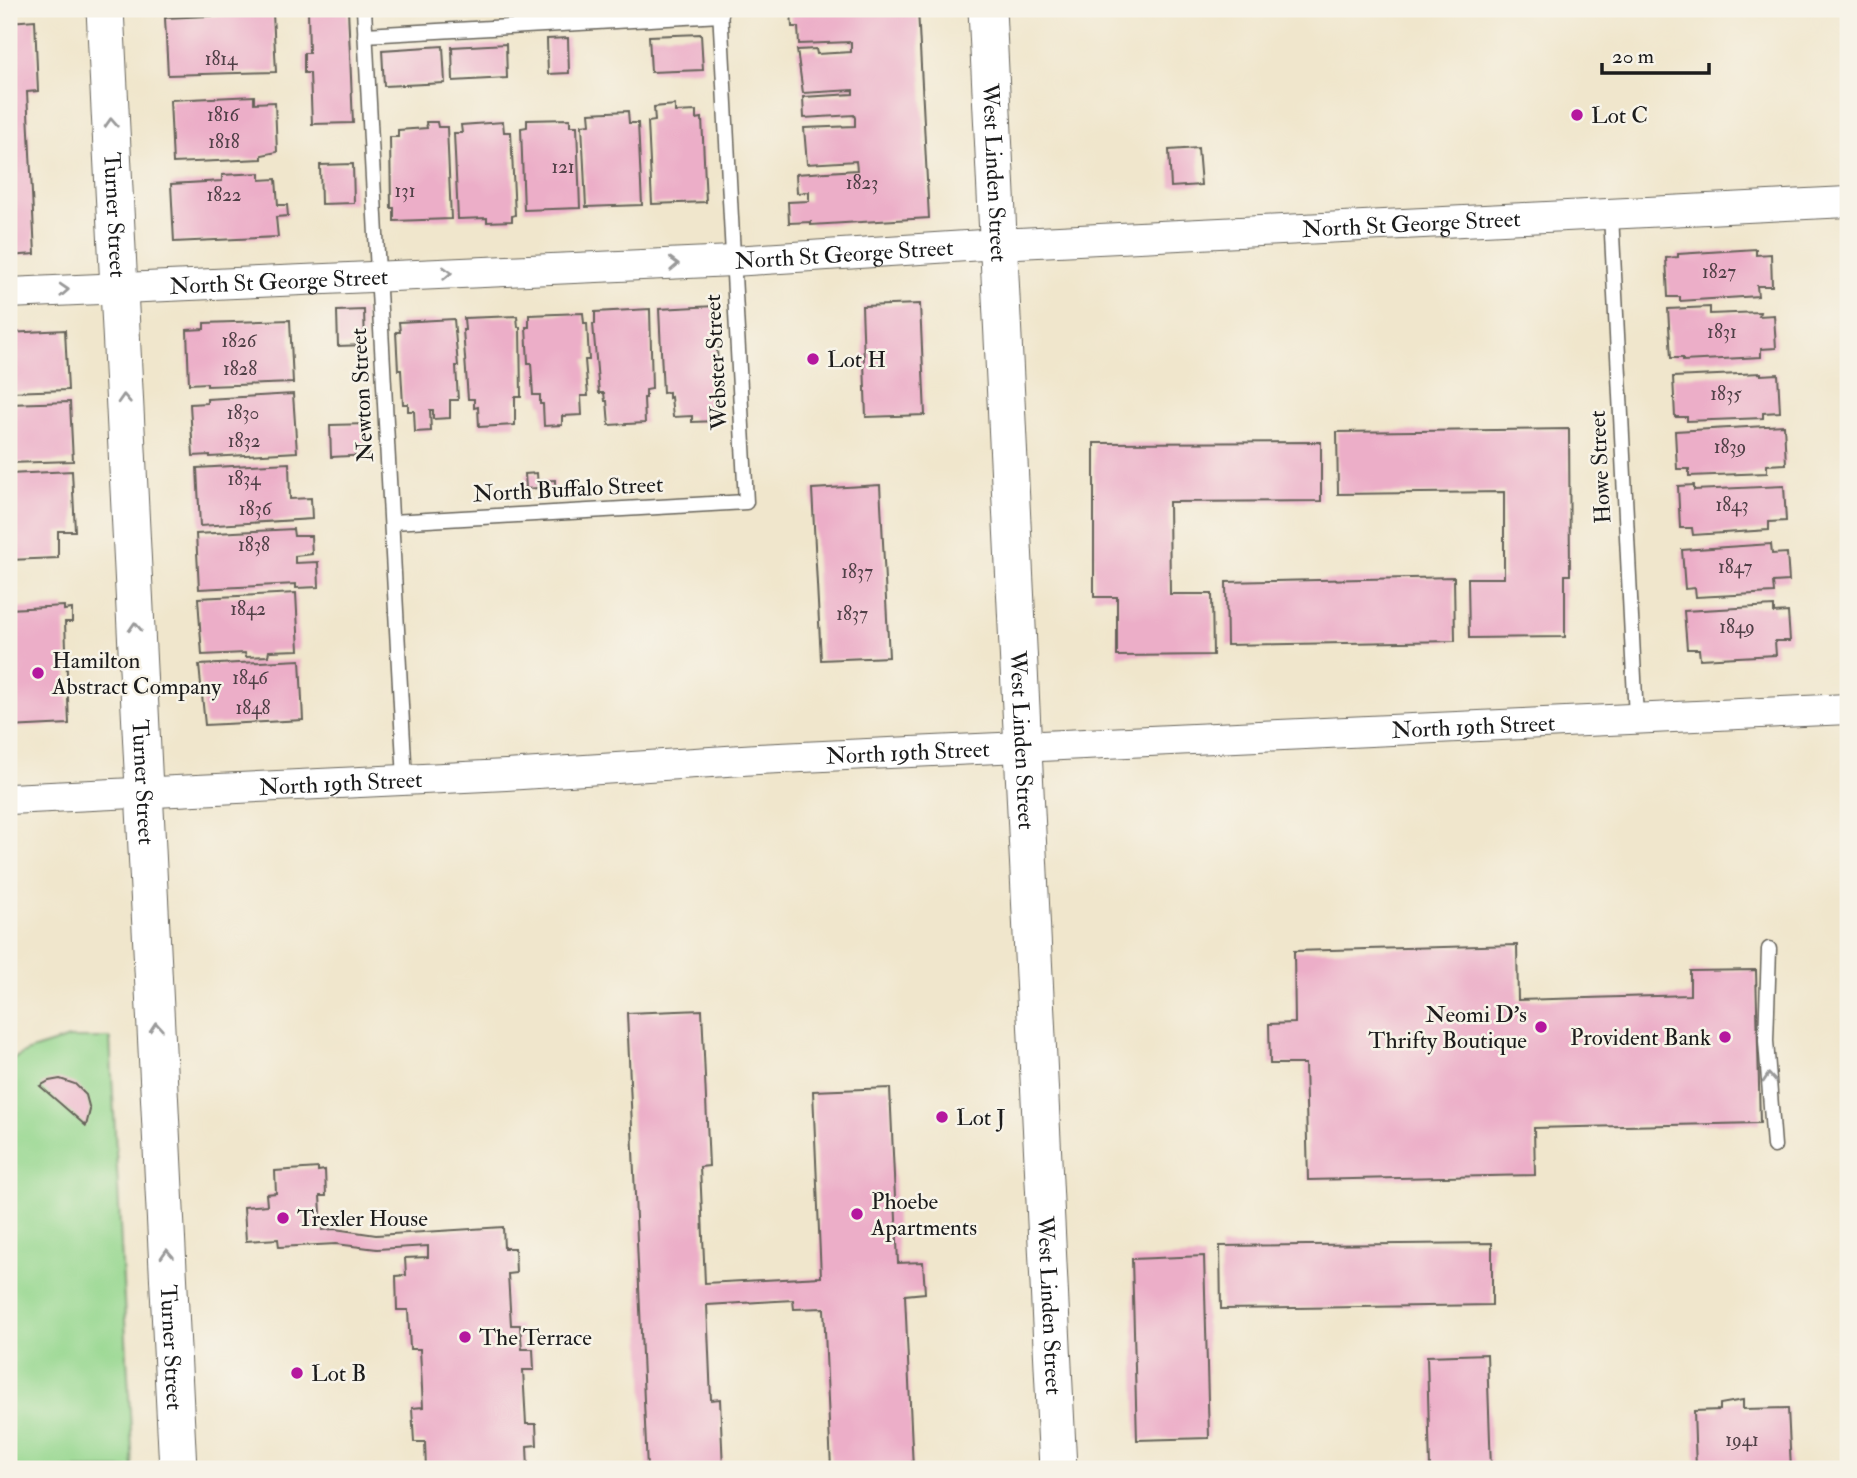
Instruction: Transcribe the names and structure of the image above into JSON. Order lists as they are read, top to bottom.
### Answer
{
  "streets": {
    "street": [
      "West Linden Street",
      "Turner Street",
      "North St George Street",
      "North 19th Street"
    ],
    "lane": [
      "Webster Street",
      "Newton Street",
      "Howe Street",
      "North Buffalo Street"
    ]
  },
  "crossings": [
    ["West Linden Street", "North St George Street"],
    ["West Linden Street", "North 19th Street"],
    ["Turner Street", "North St George Street"],
    ["Turner Street", "North 19th Street"],
    ["North St George Street", "Webster Street"],
    ["North St George Street", "Newton Street"],
    ["North St George Street", "Howe Street"],
    ["Webster Street", "North Buffalo Street"],
    ["Newton Street", "North Buffalo Street"],
    ["Newton Street", "North 19th Street"],
    ["Howe Street", "North 19th Street"]
  ],
  "one_way": ["Turner Street"],
  "places": [
    "Lot C",
    "Lot H",
    "Hamilton Abstract Company",
    "Neomi D's Thrifty Boutique",
    "Provident Bank",
    "Lot J",
    "Phoebe Apartments",
    "Trexler House",
    "The Terrace",
    "Lot B"
  ],
  "house_numbers": [
    "1814",
    "1816",
    "1818",
    "121",
    "1823",
    "131",
    "1822",
    "1827",
    "1831",
    "1826",
    "1828",
    "1835",
    "1830",
    "1832",
    "1839",
    "1834",
    "1843",
    "1836",
    "1838",
    "1847",
    "1837",
    "1842",
    "1837",
    "1849",
    "1846",
    "1848",
    "1941"
  ],
  "scale_bar": "20 m"
}
